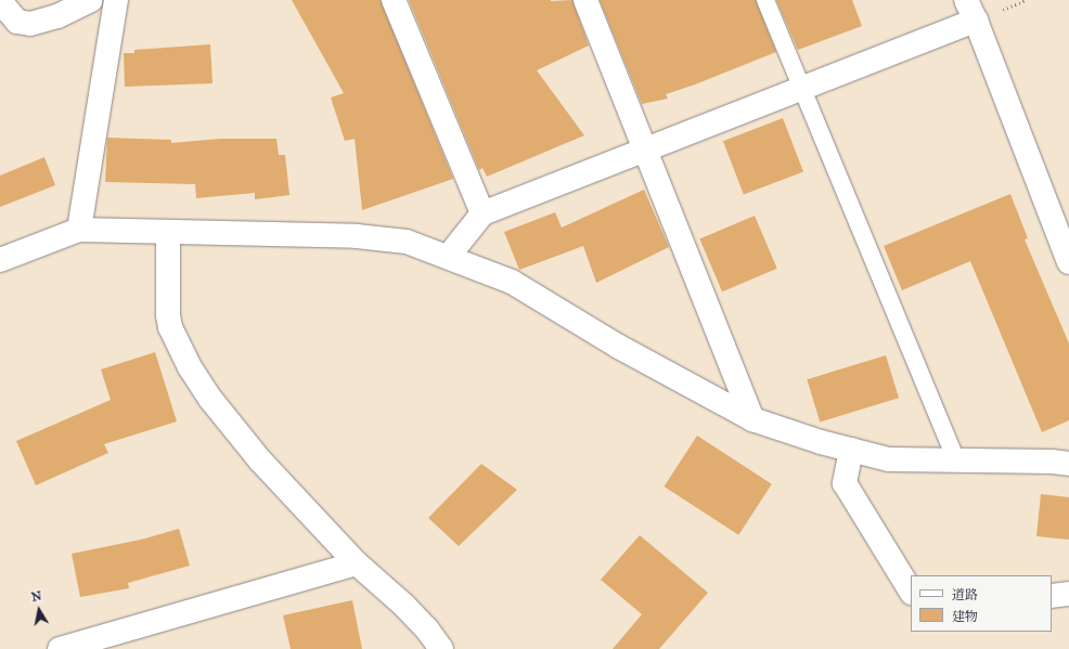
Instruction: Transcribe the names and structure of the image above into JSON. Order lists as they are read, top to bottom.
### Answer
{
  "legend": ["道路", "建物"],
  "north": "top"
}
